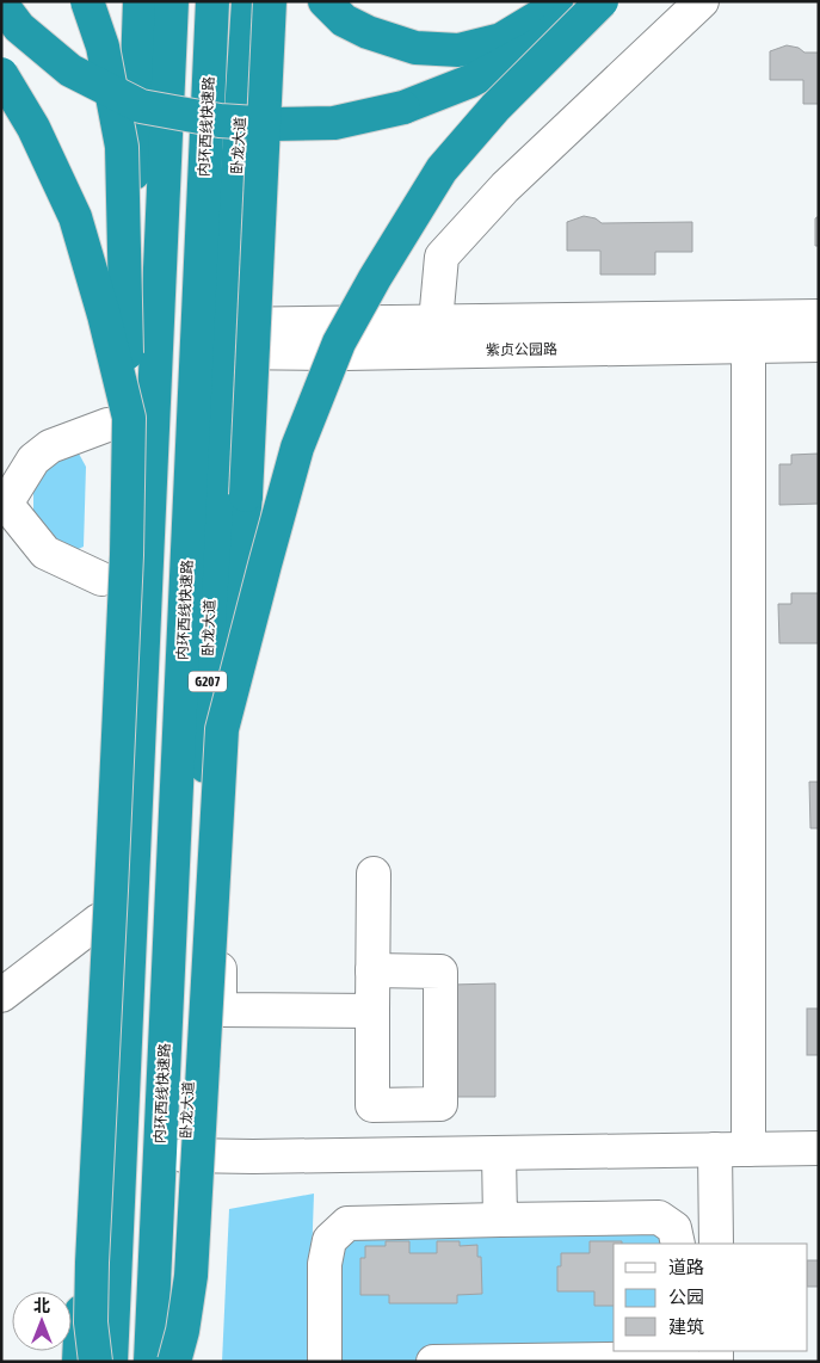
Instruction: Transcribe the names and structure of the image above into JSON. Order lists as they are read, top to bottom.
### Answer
{
  "streets": {
    "highway": ["内环西线快速路", "卧龙大道", "G207"],
    "street": ["紫贞公园路"]
  },
  "crossings": [
    ["卧龙大道", "紫贞公园路"]
  ],
  "legend": ["道路", "公园", "建筑"],
  "north": "top"
}
